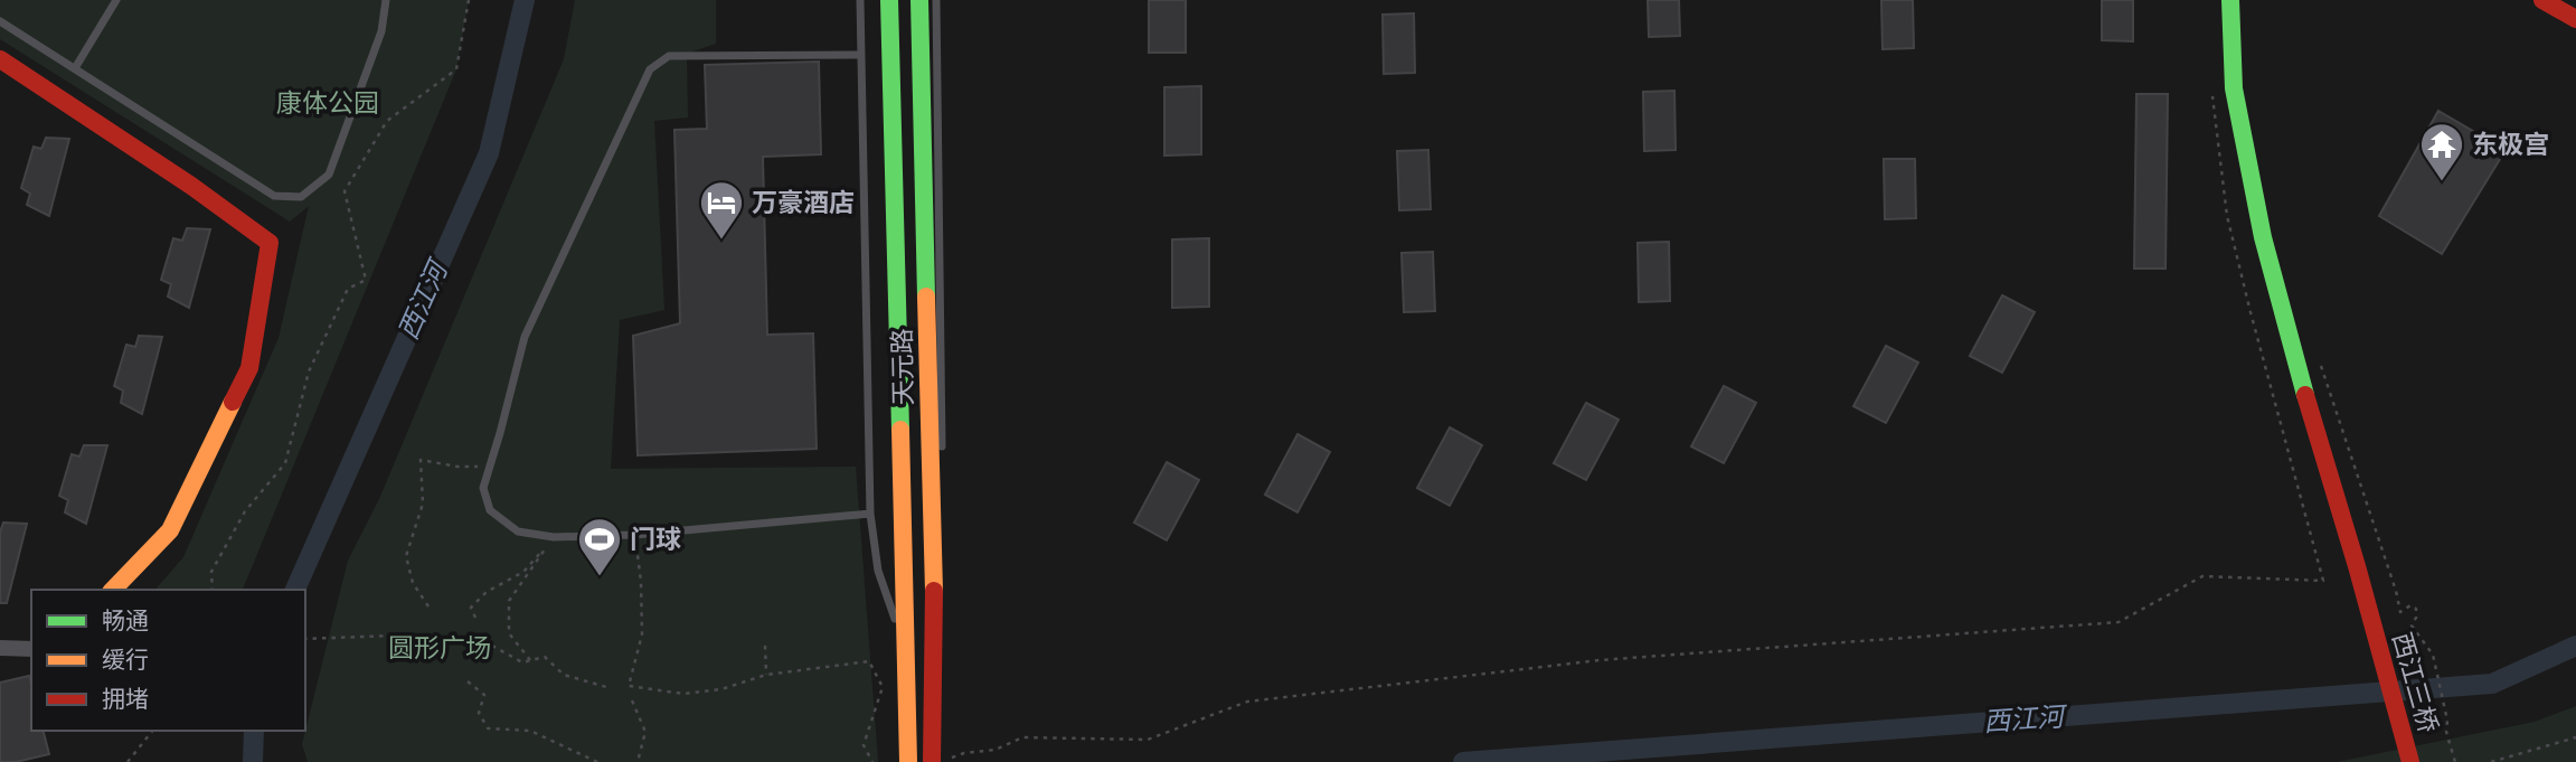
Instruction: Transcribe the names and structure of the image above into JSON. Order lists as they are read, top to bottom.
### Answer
{
  "streets": {
    "main road": ["天元路", "西江三桥"]
  },
  "water": ["西江河"],
  "parks": ["康体公园", "圆形广场"],
  "places": {
    "temple": ["东极宫"],
    "hotel": ["万豪酒店"],
    "sports": ["门球"]
  },
  "legend": ["畅通", "缓行", "拥堵"]
}
